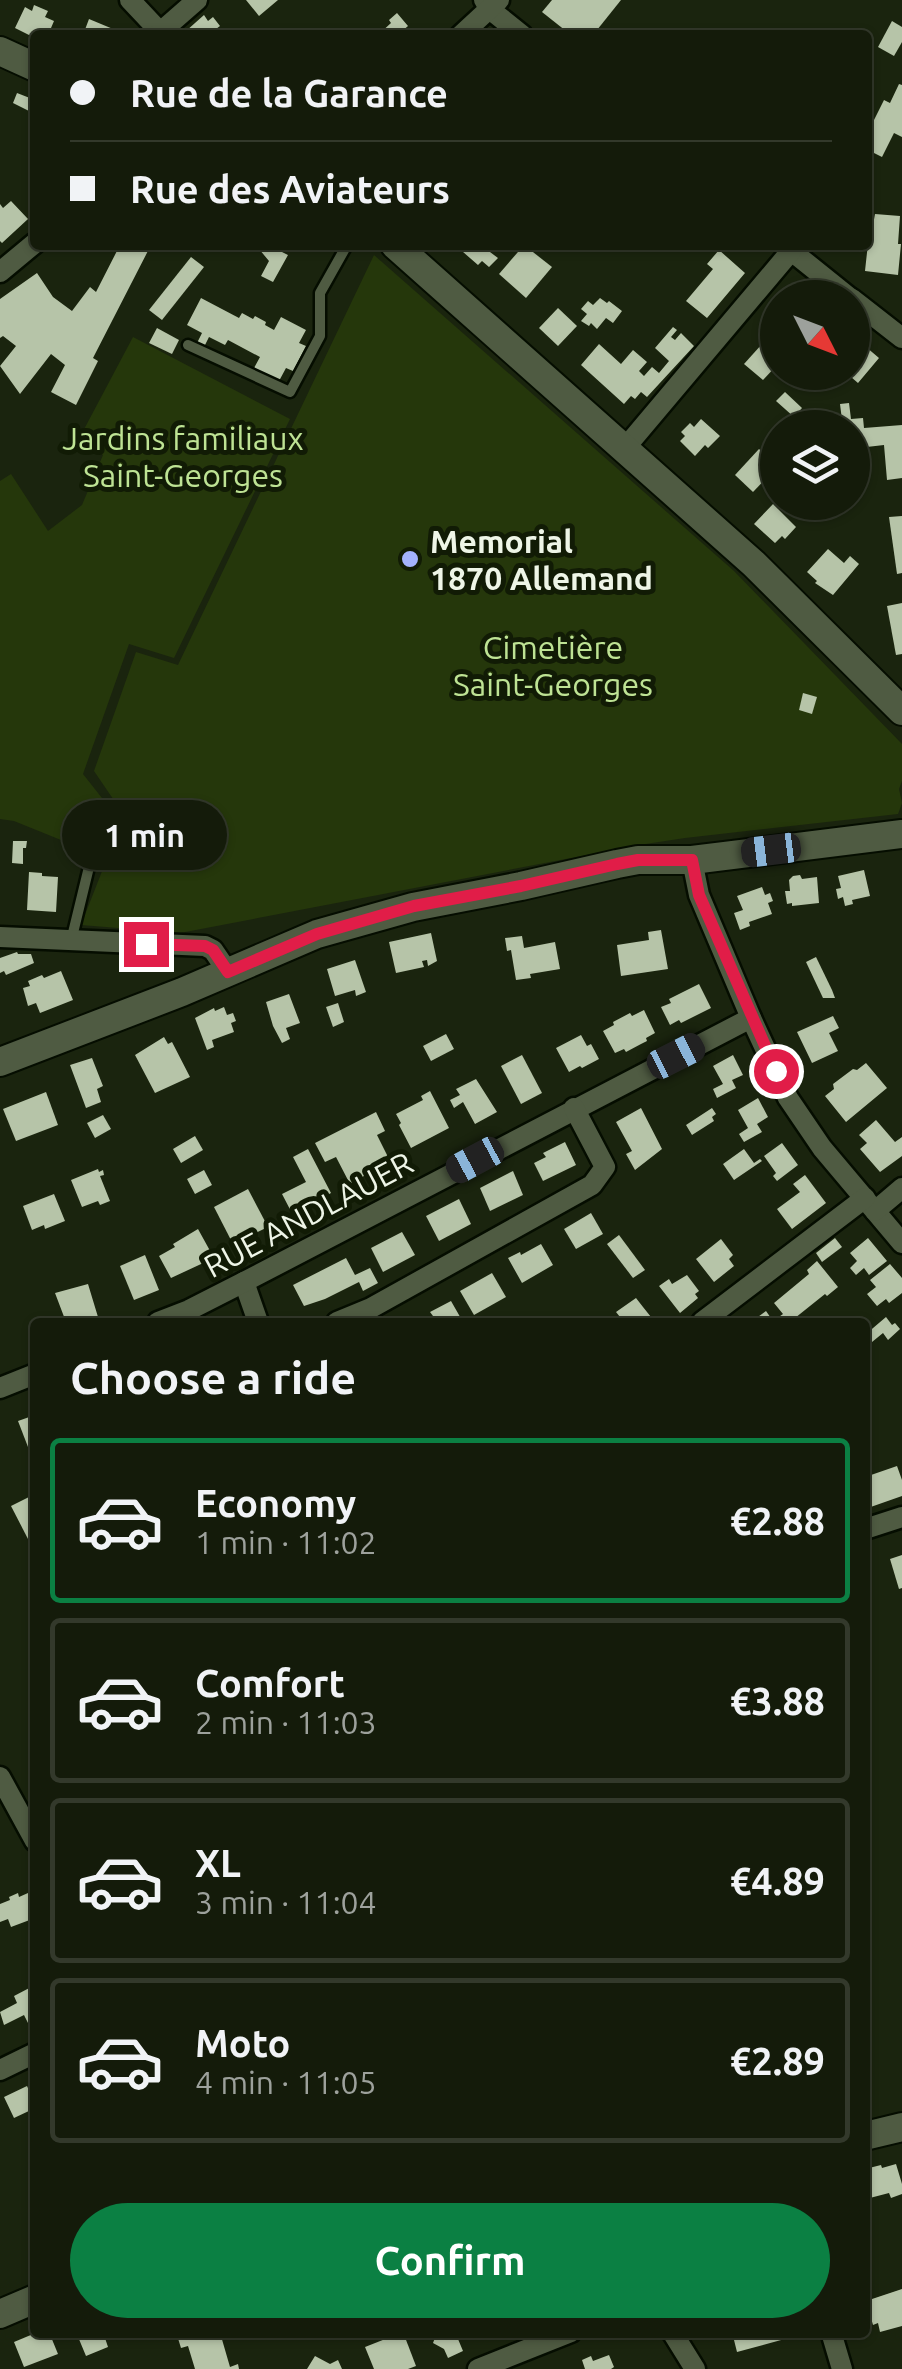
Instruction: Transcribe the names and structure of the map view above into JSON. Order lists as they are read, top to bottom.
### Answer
{
  "streets": {
    "street": ["RUE ANDLAUER"]
  },
  "parks": ["Jardins familiaux Saint-Georges", "Cimetière Saint-Georges"],
  "places": ["Memorial 1870 Allemand"],
  "north": "bottom right",
  "page": {
    "banner": ["Rue de la Garance", "Rue des Aviateurs"],
    "bubble": "1 min",
    "heading": "Choose a ride",
    "list": [
      {
        "name": "Economy",
        "note": "1 min · 11:02",
        "value": "€2.88"
      },
      {
        "name": "Comfort",
        "note": "2 min · 11:03",
        "value": "€3.88"
      },
      {
        "name": "XL",
        "note": "3 min · 11:04",
        "value": "€4.89"
      },
      {
        "name": "Moto",
        "note": "4 min · 11:05",
        "value": "€2.89"
      }
    ],
    "buttons": "Confirm"
  }
}
